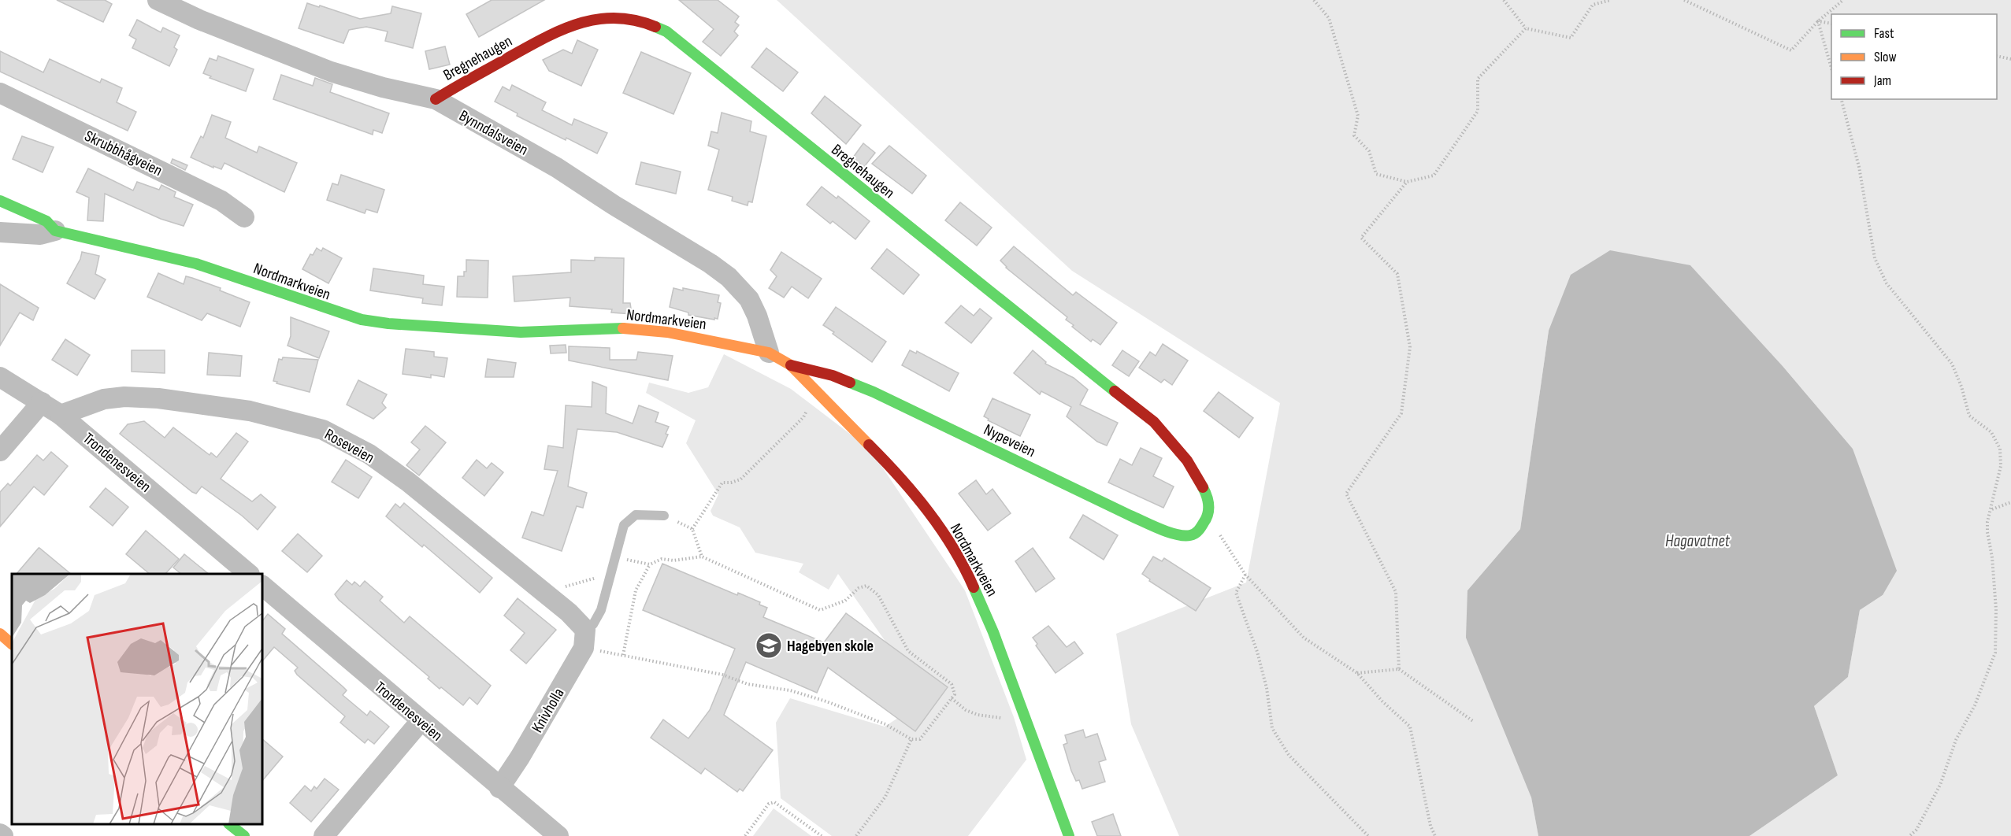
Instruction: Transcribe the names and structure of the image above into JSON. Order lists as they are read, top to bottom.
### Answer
{
  "streets": {
    "street": [
      "Bregnehaugen",
      "Bynndalsveien",
      "Skrubbhågveien",
      "Nordmarkveien",
      "Nypeveien",
      "Roseveien",
      "Trondenesveien",
      "Knivholla"
    ]
  },
  "crossings": [
    ["Bregnehaugen", "Bynndalsveien"],
    ["Bregnehaugen", "Nypeveien"],
    ["Bynndalsveien", "Nordmarkveien"],
    ["Nordmarkveien", "Nypeveien"],
    ["Roseveien", "Trondenesveien"],
    ["Roseveien", "Knivholla"],
    ["Trondenesveien", "Knivholla"]
  ],
  "water": ["Hagavatnet"],
  "places": {
    "school or university": ["Hagebyen skole"]
  },
  "legend": ["Fast", "Slow", "Jam"]
}
